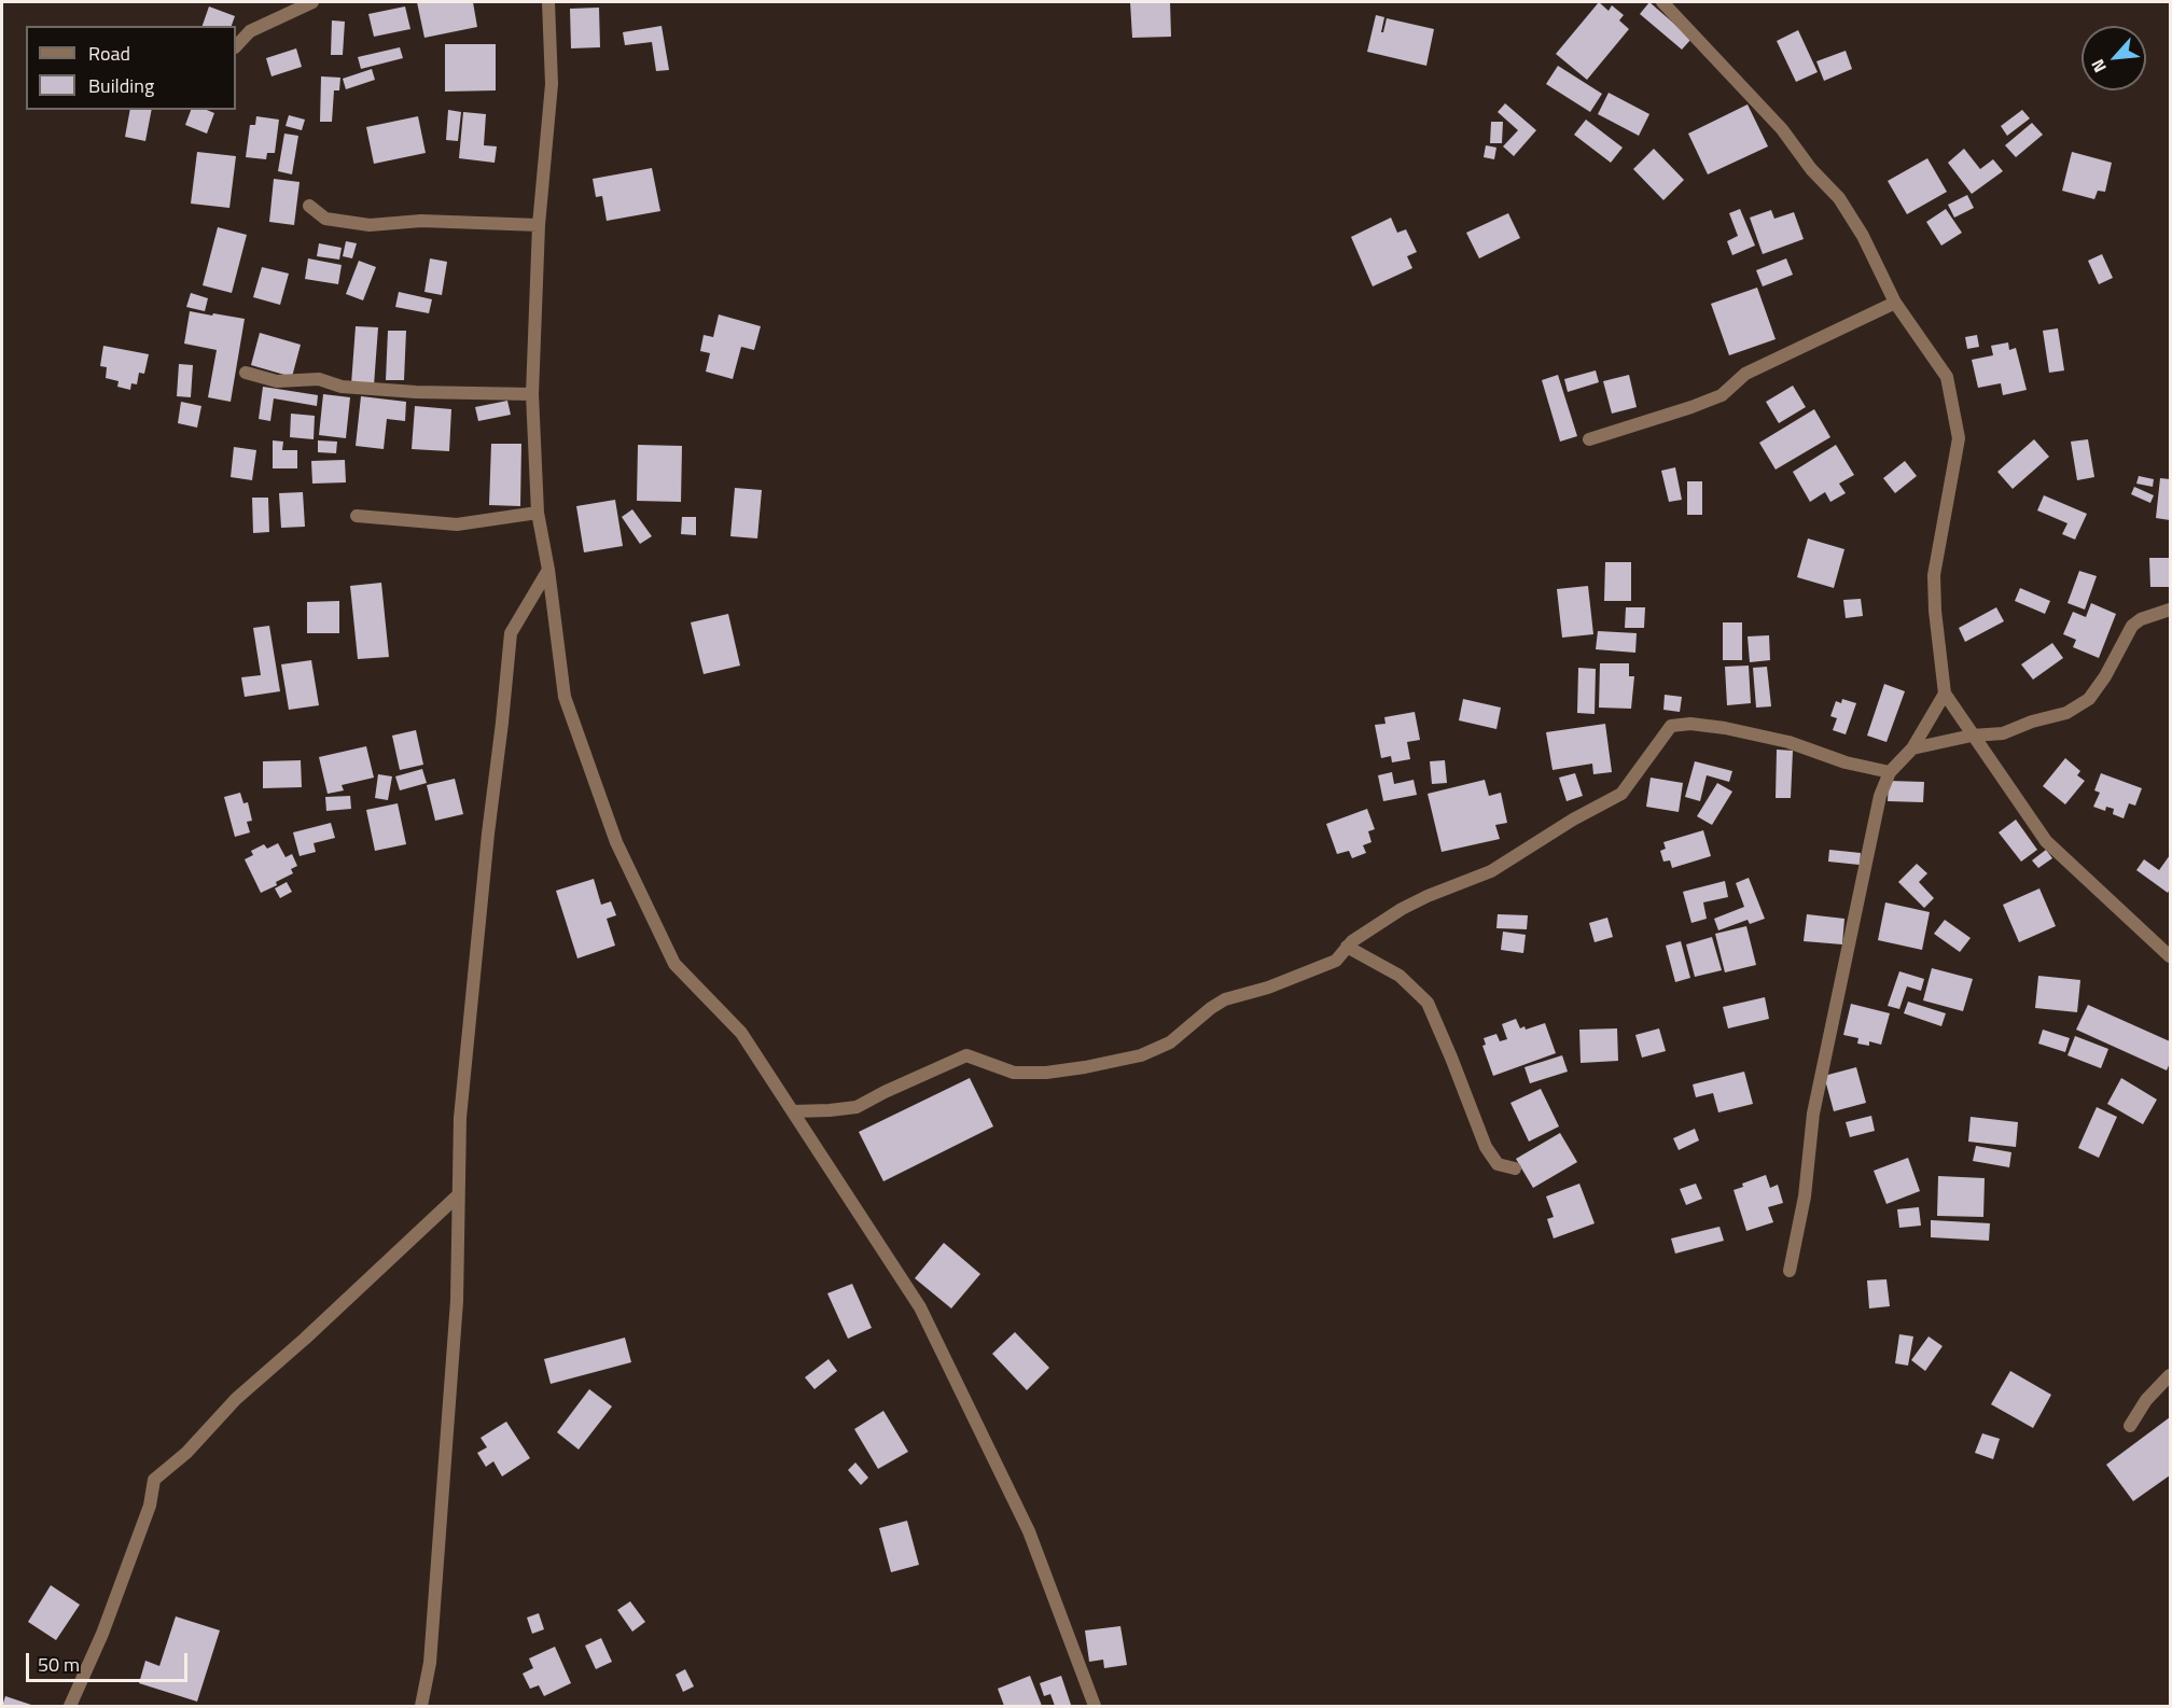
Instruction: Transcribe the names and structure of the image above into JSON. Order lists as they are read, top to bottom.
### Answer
{
  "legend": ["Road", "Building"],
  "scale_bar": "50 m",
  "north": "bottom left"
}
